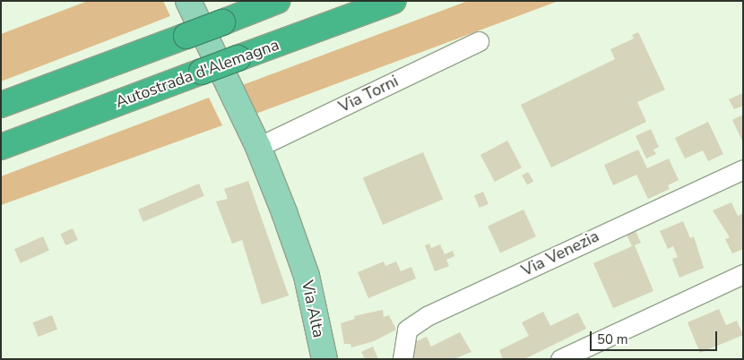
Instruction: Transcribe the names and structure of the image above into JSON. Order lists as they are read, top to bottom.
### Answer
{
  "streets": {
    "highway": ["Autostrada d'Alemagna"],
    "main road": ["Via Alta"],
    "street": ["Via Torni", "Via Venezia"]
  },
  "crossings": [
    ["Via Torni", "Via Alta"]
  ],
  "scale_bar": "50 m"
}
